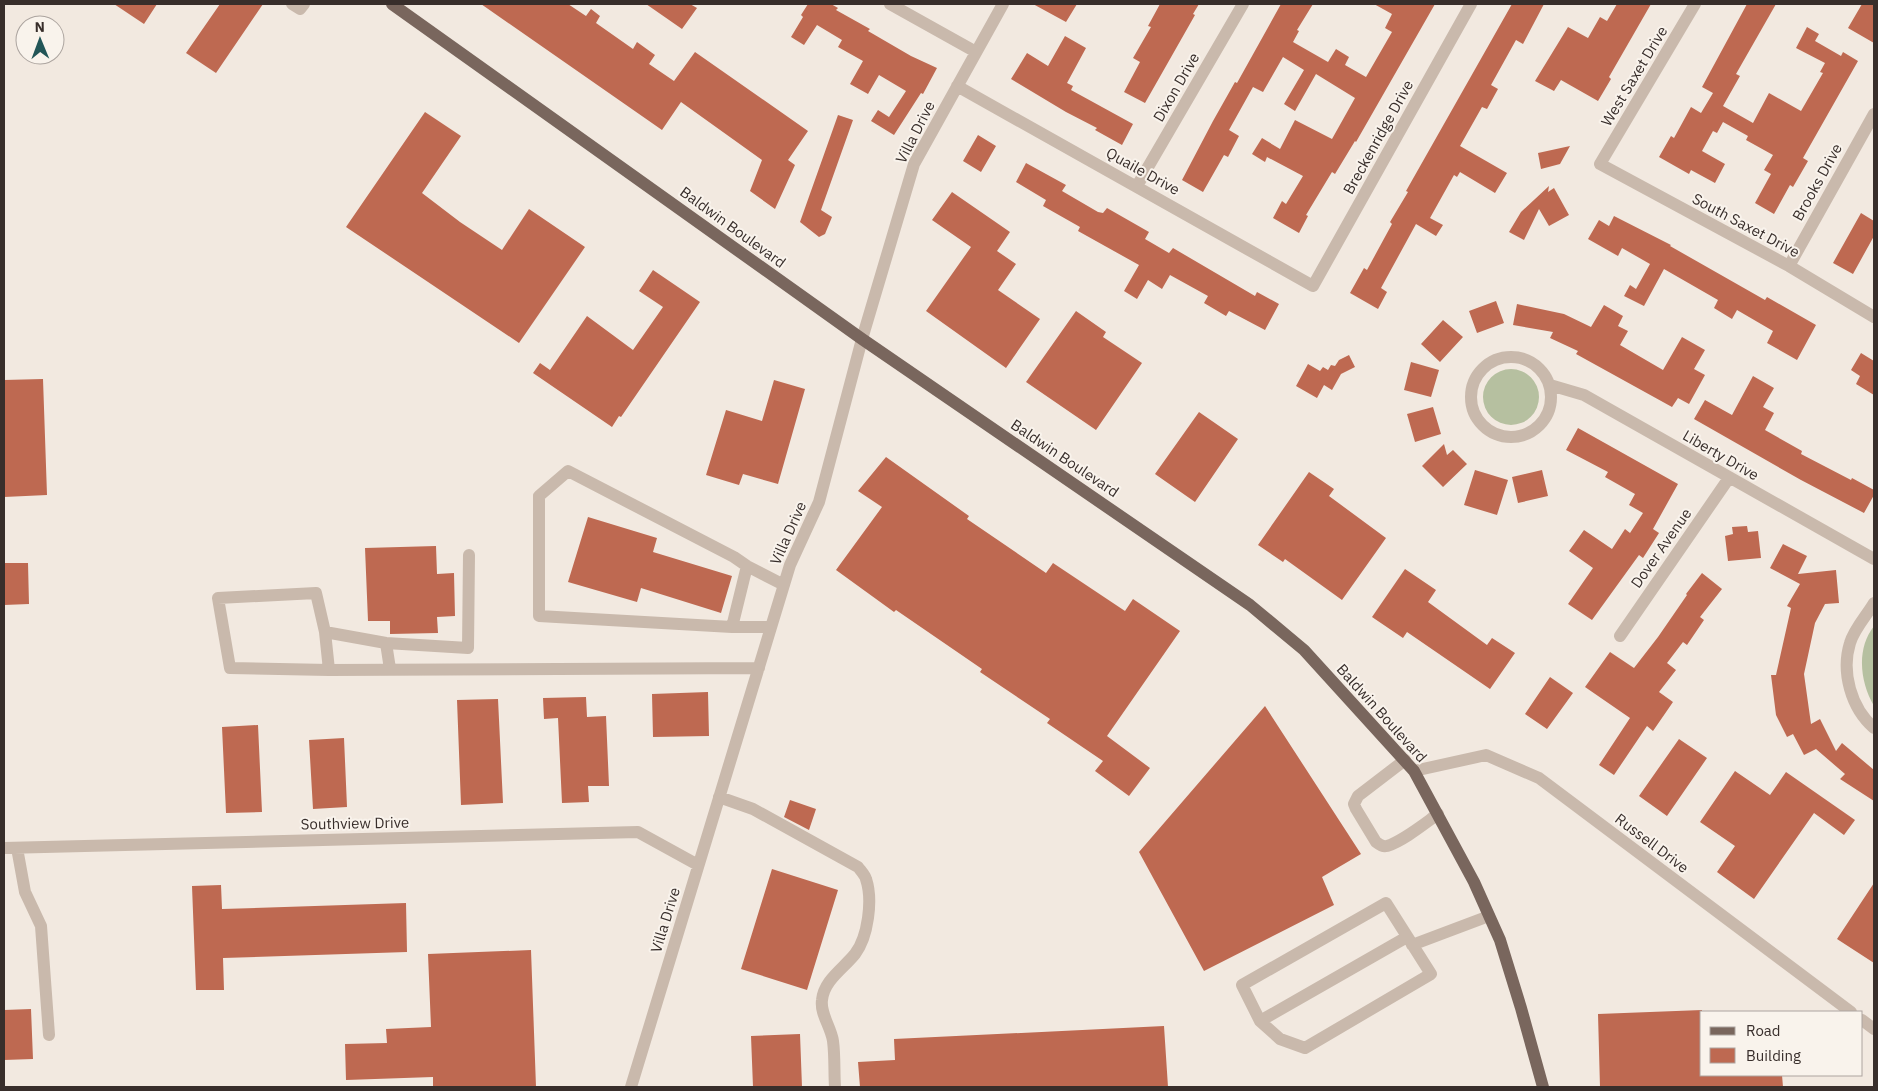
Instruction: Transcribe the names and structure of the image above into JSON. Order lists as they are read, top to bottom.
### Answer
{
  "streets": {
    "main road": ["Baldwin Boulevard"],
    "street": [
      "West Saxet Drive",
      "Dixon Drive",
      "Villa Drive",
      "Breckenridge Drive",
      "Quaile Drive",
      "Brooks Drive",
      "South Saxet Drive",
      "Liberty Drive",
      "Dover Avenue",
      "Southview Drive",
      "Russell Drive"
    ]
  },
  "crossings": [
    ["West Saxet Drive", "South Saxet Drive"],
    ["Dixon Drive", "Quaile Drive"],
    ["Villa Drive", "Quaile Drive"],
    ["Villa Drive", "Baldwin Boulevard"],
    ["Villa Drive", "Southview Drive"],
    ["Breckenridge Drive", "Quaile Drive"],
    ["Brooks Drive", "South Saxet Drive"],
    ["Baldwin Boulevard", "Russell Drive"],
    ["Liberty Drive", "Dover Avenue"]
  ],
  "legend": ["Road", "Building"],
  "north": "top"
}
